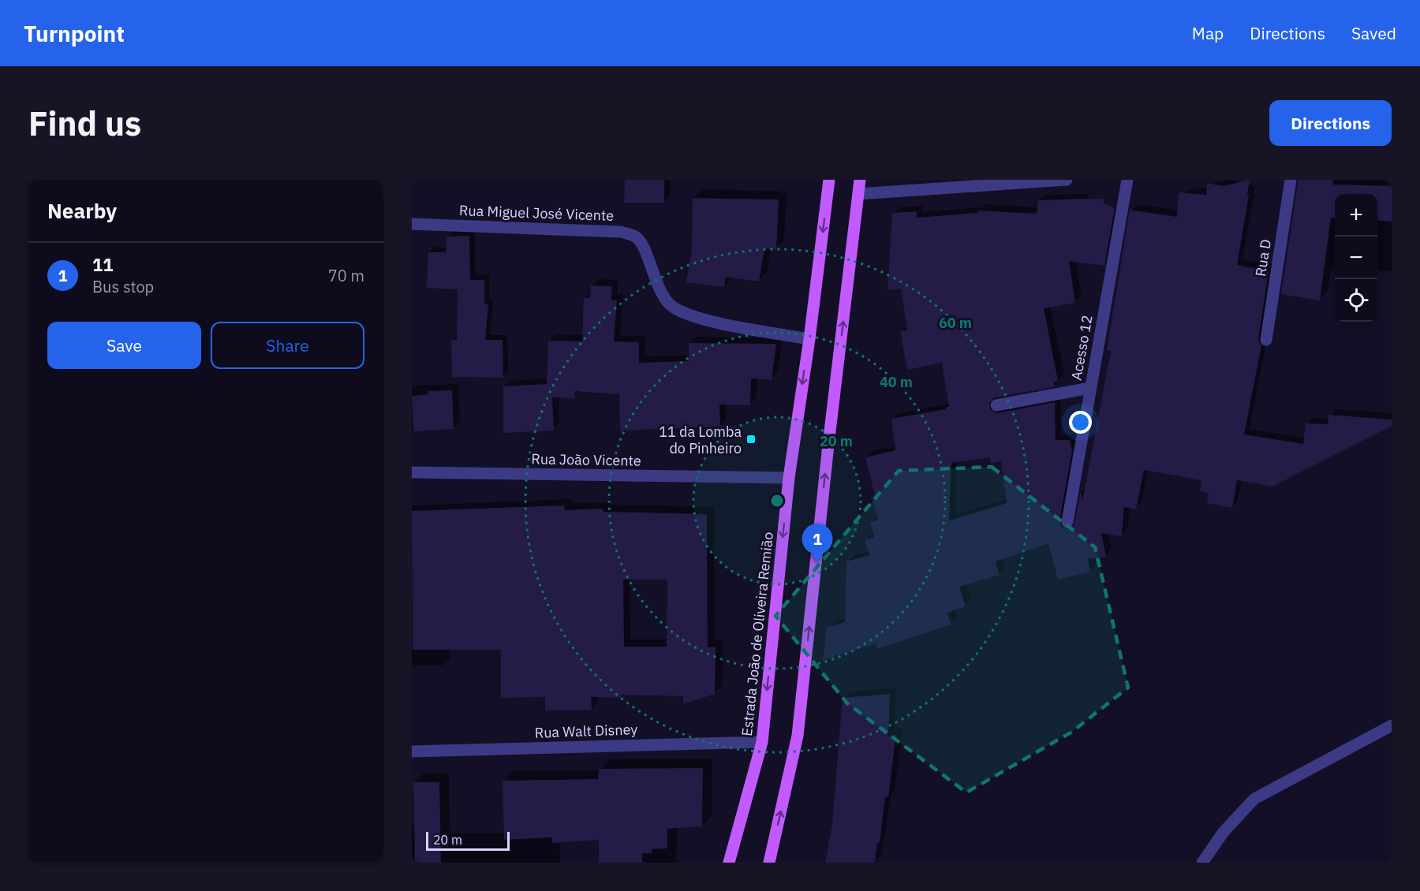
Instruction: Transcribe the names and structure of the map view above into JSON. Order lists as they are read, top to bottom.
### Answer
{
  "streets": {
    "main road": ["Estrada João de Oliveira Remião"],
    "street": [
      "Rua Miguel José Vicente",
      "Rua D",
      "Acesso 12",
      "Rua João Vicente",
      "Rua Walt Disney"
    ]
  },
  "crossings": [
    ["Rua Miguel José Vicente", "Estrada João de Oliveira Remião"],
    ["Rua João Vicente", "Estrada João de Oliveira Remião"],
    ["Estrada João de Oliveira Remião", "Rua Walt Disney"]
  ],
  "places": {
    "transit": ["11 da Lomba do Pinheiro"]
  },
  "scale_bar": "20 m",
  "page": {
    "header": "Turnpoint",
    "nav": ["Map", "Directions", "Saved"],
    "buttons": [
      "Directions",
      ["Save", "Share"]
    ],
    "title": "Find us",
    "heading": "Nearby",
    "map_buttons": ["+", "−"],
    "list": [
      {
        "mark": "1",
        "name": "11",
        "note": "Bus stop",
        "value": "70 m"
      }
    ],
    "pins": "1",
    "scale": "20 m"
  },
  "rings": ["60 m", "40 m", "20 m"]
}
